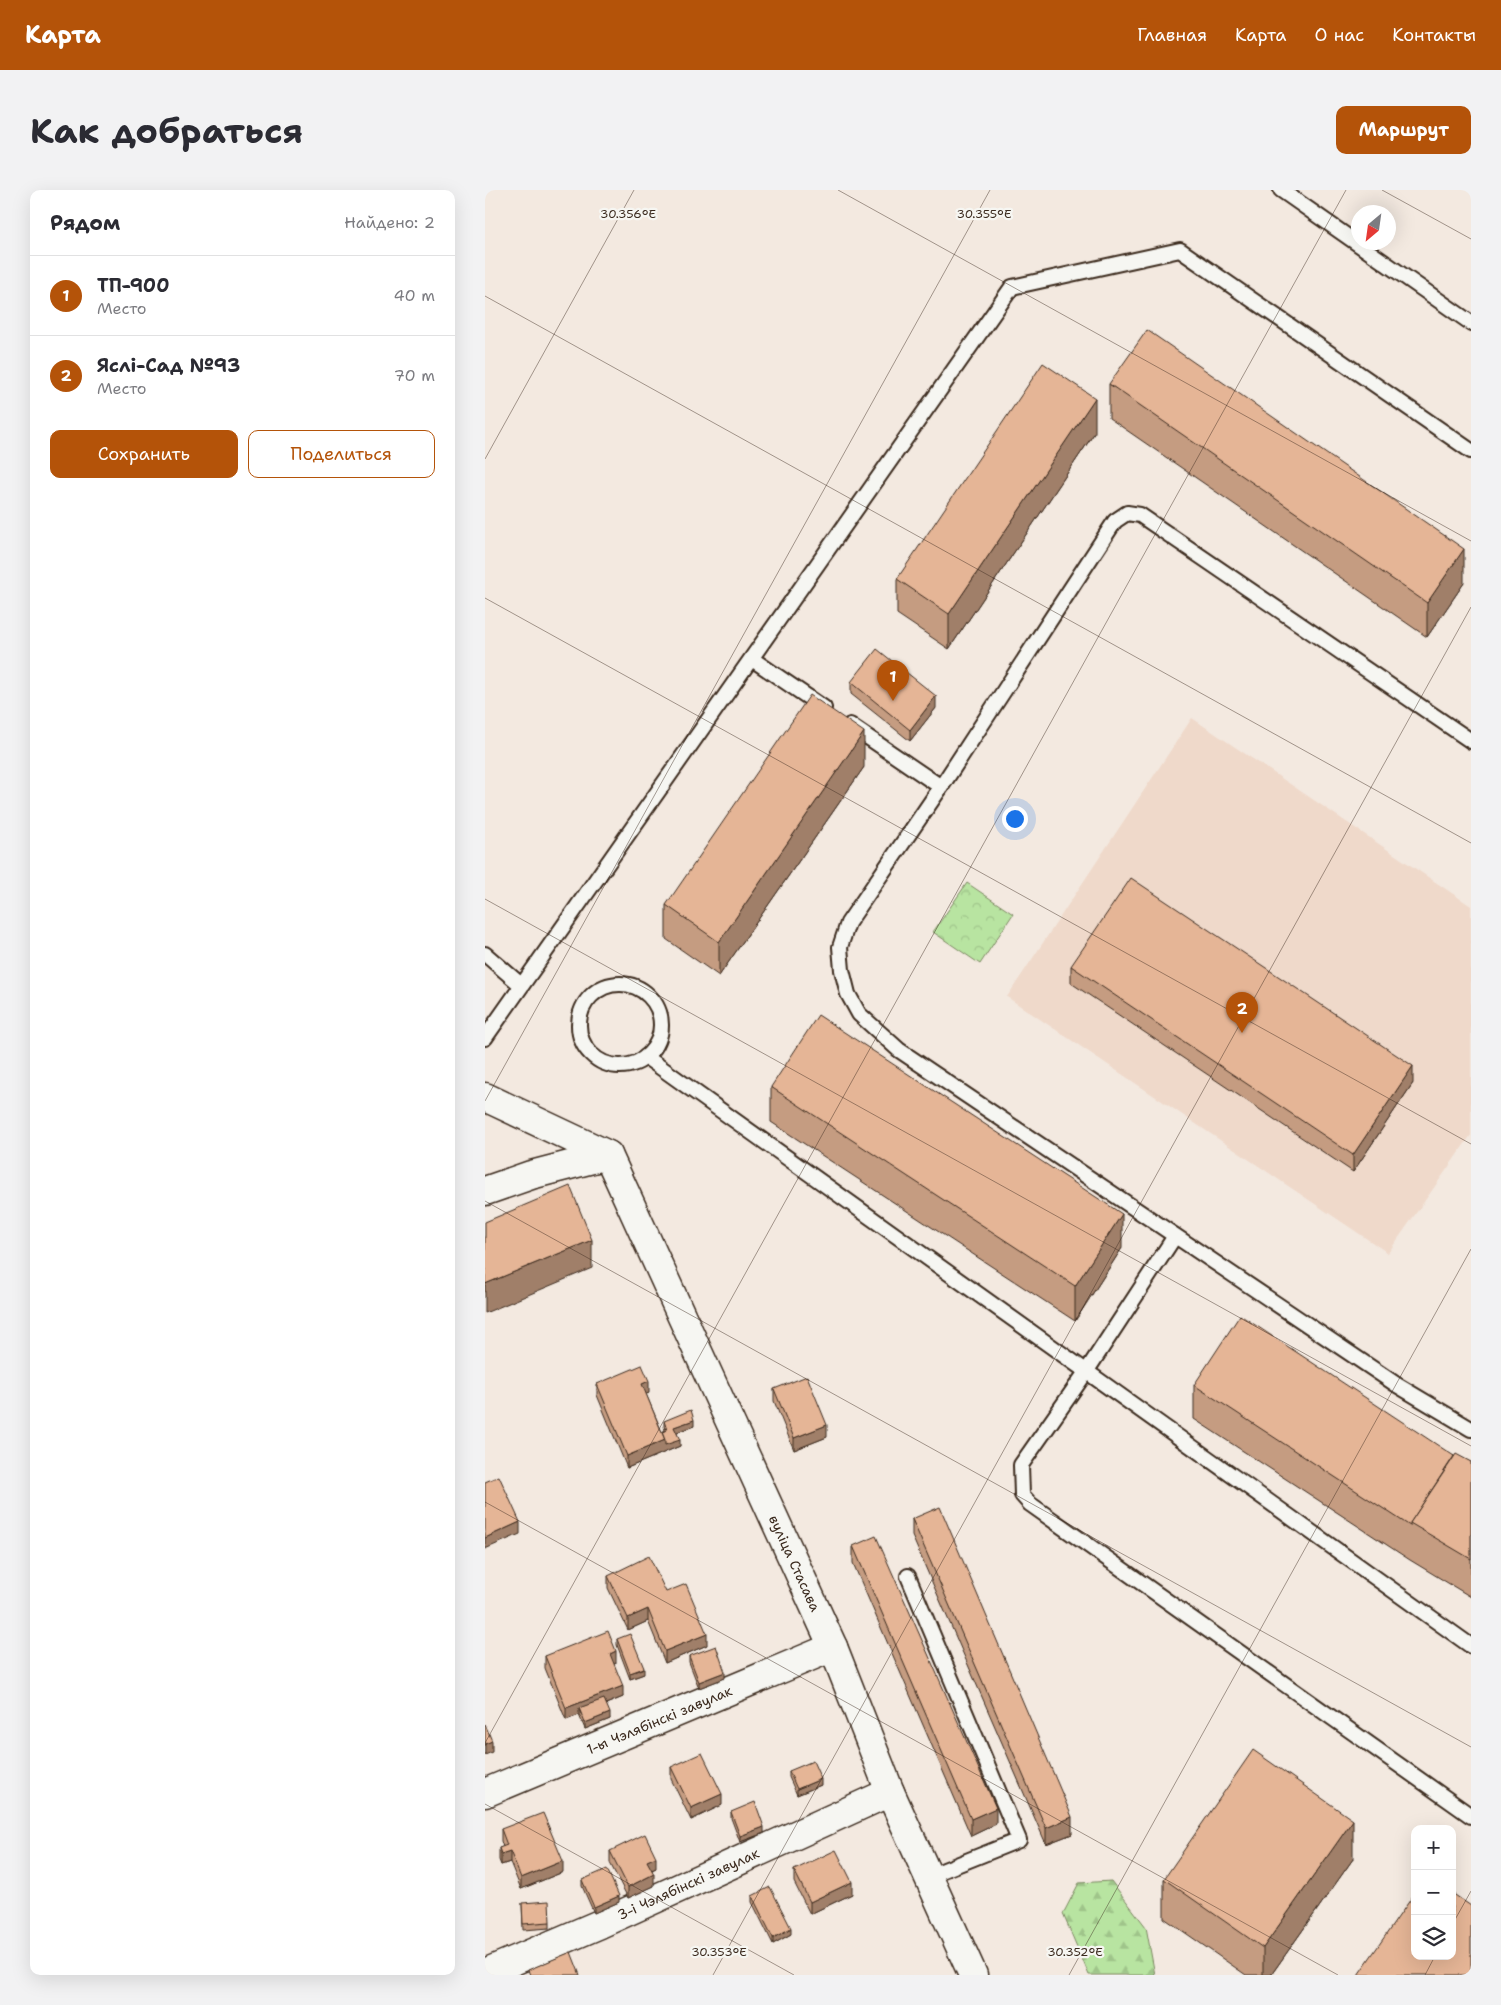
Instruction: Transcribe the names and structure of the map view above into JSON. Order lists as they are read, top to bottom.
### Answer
{
  "streets": {
    "street": ["вуліца Стасава", "1-ы Чэлябінскі завулак", "3-і Чэлябінскі завулак"]
  },
  "crossings": [
    ["вуліца Стасава", "1-ы Чэлябінскі завулак"],
    ["вуліца Стасава", "3-і Чэлябінскі завулак"]
  ],
  "north": "bottom left",
  "page": {
    "header": "Карта",
    "nav": [
      "Главная",
      "Карта",
      "О нас",
      "Контакты"
    ],
    "buttons": [
      "Маршрут",
      ["Сохранить", "Поделиться"]
    ],
    "title": "Как добраться",
    "heading": ["Рядом", "Найдено: 2"],
    "list": [
      {
        "mark": "1",
        "name": "ТП-900",
        "note": "Место",
        "value": "40 m"
      },
      {
        "mark": "2",
        "name": "Яслі-Сад №93",
        "note": "Место",
        "value": "70 m"
      }
    ],
    "pins": ["1", "2"],
    "map_buttons": ["+", "−"]
  },
  "coordinates": [
    "30.356°E",
    "30.355°E",
    "30.353°E",
    "30.352°E"
  ]
}
